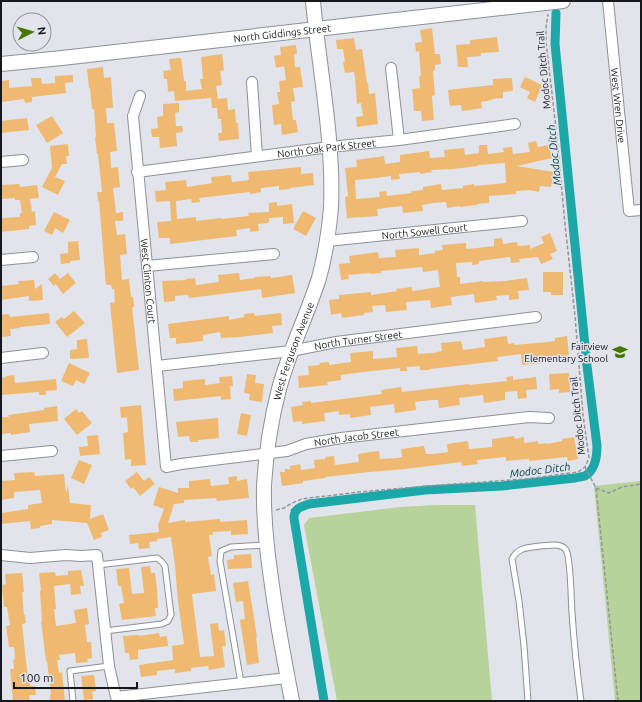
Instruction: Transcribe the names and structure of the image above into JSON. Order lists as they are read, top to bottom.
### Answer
{
  "streets": {
    "street": [
      "North Giddings Street",
      "West Wren Drive",
      "North Oak Park Street",
      "North Sowell Court",
      "West Clinton Court",
      "North Turner Street",
      "West Ferguson Avenue",
      "North Jacob Street"
    ],
    "path": ["Modoc Ditch Trail"]
  },
  "crossings": [
    ["North Giddings Street", "Modoc Ditch Trail"],
    ["North Giddings Street", "West Ferguson Avenue"],
    ["North Oak Park Street", "West Clinton Court"],
    ["North Oak Park Street", "West Ferguson Avenue"],
    ["North Sowell Court", "West Ferguson Avenue"],
    ["West Clinton Court", "North Turner Street"],
    ["West Clinton Court", "North Jacob Street"],
    ["North Turner Street", "West Ferguson Avenue"],
    ["West Ferguson Avenue", "North Jacob Street"]
  ],
  "water": ["Modoc Ditch"],
  "places": {
    "school or university": ["Fairview Elementary School"]
  },
  "scale_bar": "100 m",
  "north": "right"
}
